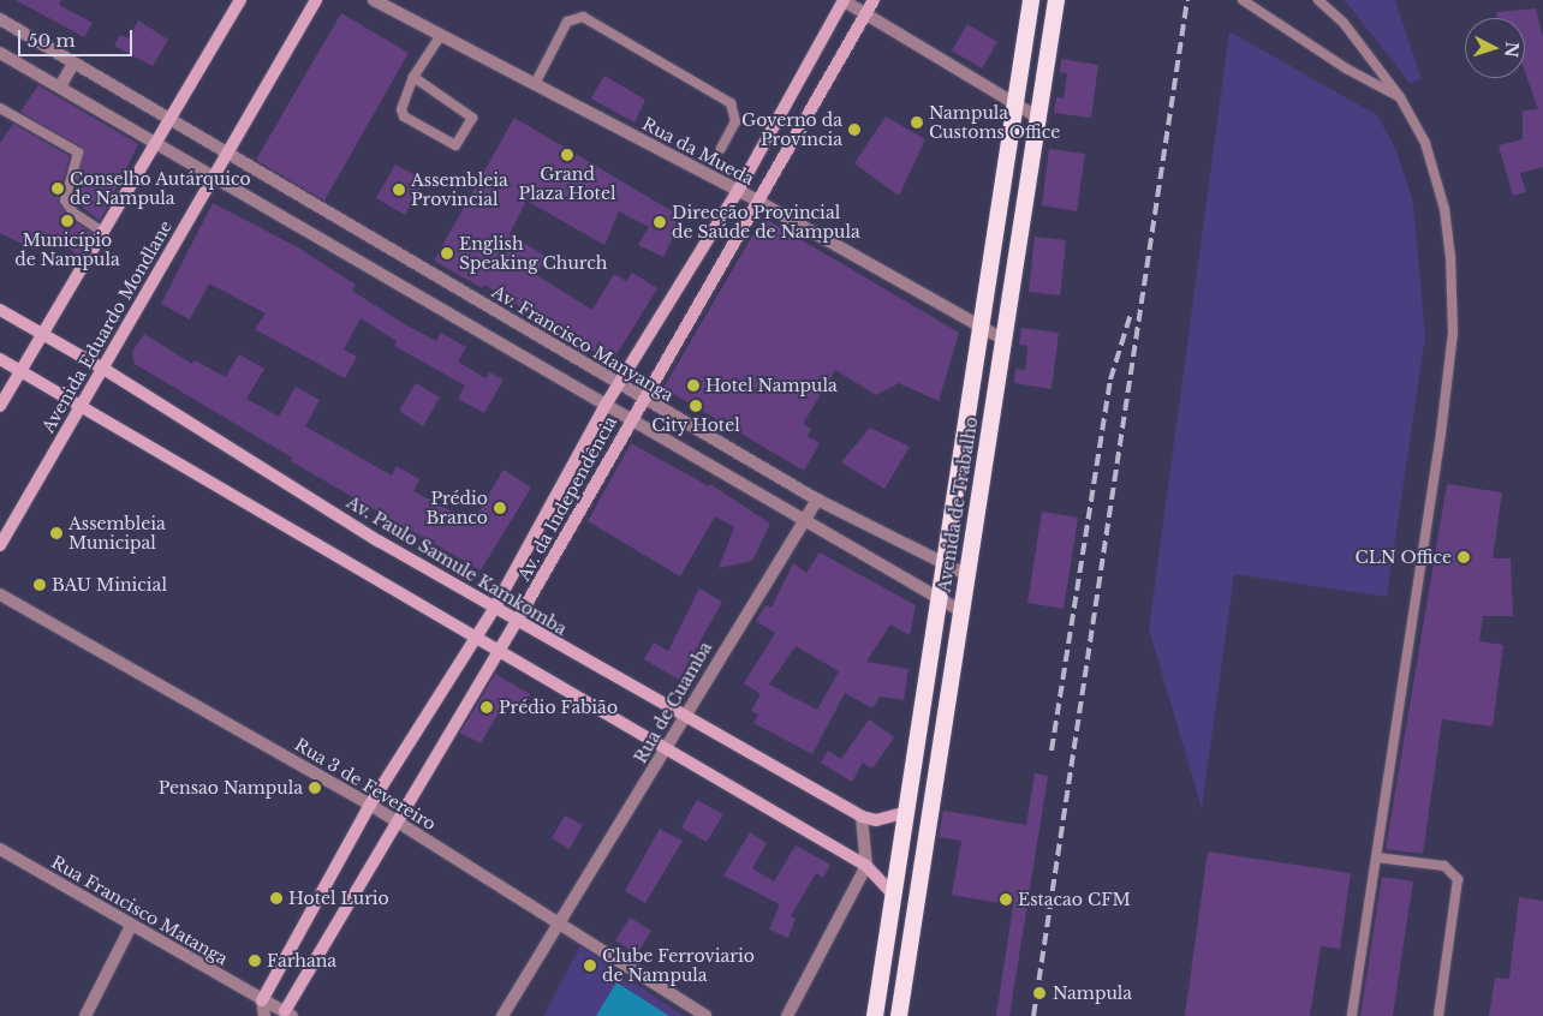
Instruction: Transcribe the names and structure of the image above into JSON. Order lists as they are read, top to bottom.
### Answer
{
  "streets": {
    "highway": ["Avenida de Trabalho"],
    "main road": ["Avenida Eduardo Mondlane", "Av. da Independência", "Av. Paulo Samule Kamkomba"],
    "street": [
      "Rua da Mueda",
      "Av. Francisco Manyanga",
      "Rua de Cuamba",
      "Rua 3 de Fevereiro",
      "Rua Francisco Matanga"
    ]
  },
  "crossings": [
    ["Rua da Mueda", "Av. da Independência"],
    ["Rua da Mueda", "Avenida de Trabalho"],
    ["Avenida Eduardo Mondlane", "Av. Francisco Manyanga"],
    ["Avenida Eduardo Mondlane", "Av. Paulo Samule Kamkomba"],
    ["Av. Francisco Manyanga", "Av. da Independência"],
    ["Av. Francisco Manyanga", "Avenida de Trabalho"],
    ["Av. Francisco Manyanga", "Rua de Cuamba"],
    ["Av. da Independência", "Av. Paulo Samule Kamkomba"],
    ["Av. da Independência", "Rua 3 de Fevereiro"],
    ["Av. da Independência", "Rua Francisco Matanga"],
    ["Avenida de Trabalho", "Av. Paulo Samule Kamkomba"],
    ["Av. Paulo Samule Kamkomba", "Rua de Cuamba"],
    ["Rua de Cuamba", "Rua 3 de Fevereiro"]
  ],
  "places": [
    "Nampula Customs Office",
    "Governo da Província",
    "Grand Plaza Hotel",
    "Conselho Autárquico de Nampula",
    "Assembleia Provincial",
    "Município de Nampula",
    "Direcção Provincial de Saúde de Nampula",
    "English Speaking Church",
    "Hotel Nampula",
    "City Hotel",
    "Prédio Branco",
    "Assembleia Municipal",
    "CLN Office",
    "BAU Minicial",
    "Prédio Fabião",
    "Pensao Nampula",
    "Hotel Lurio",
    "Estacao CFM",
    "Farhana",
    "Clube Ferroviario de Nampula",
    "Nampula"
  ],
  "scale_bar": "50 m",
  "north": "right"
}
